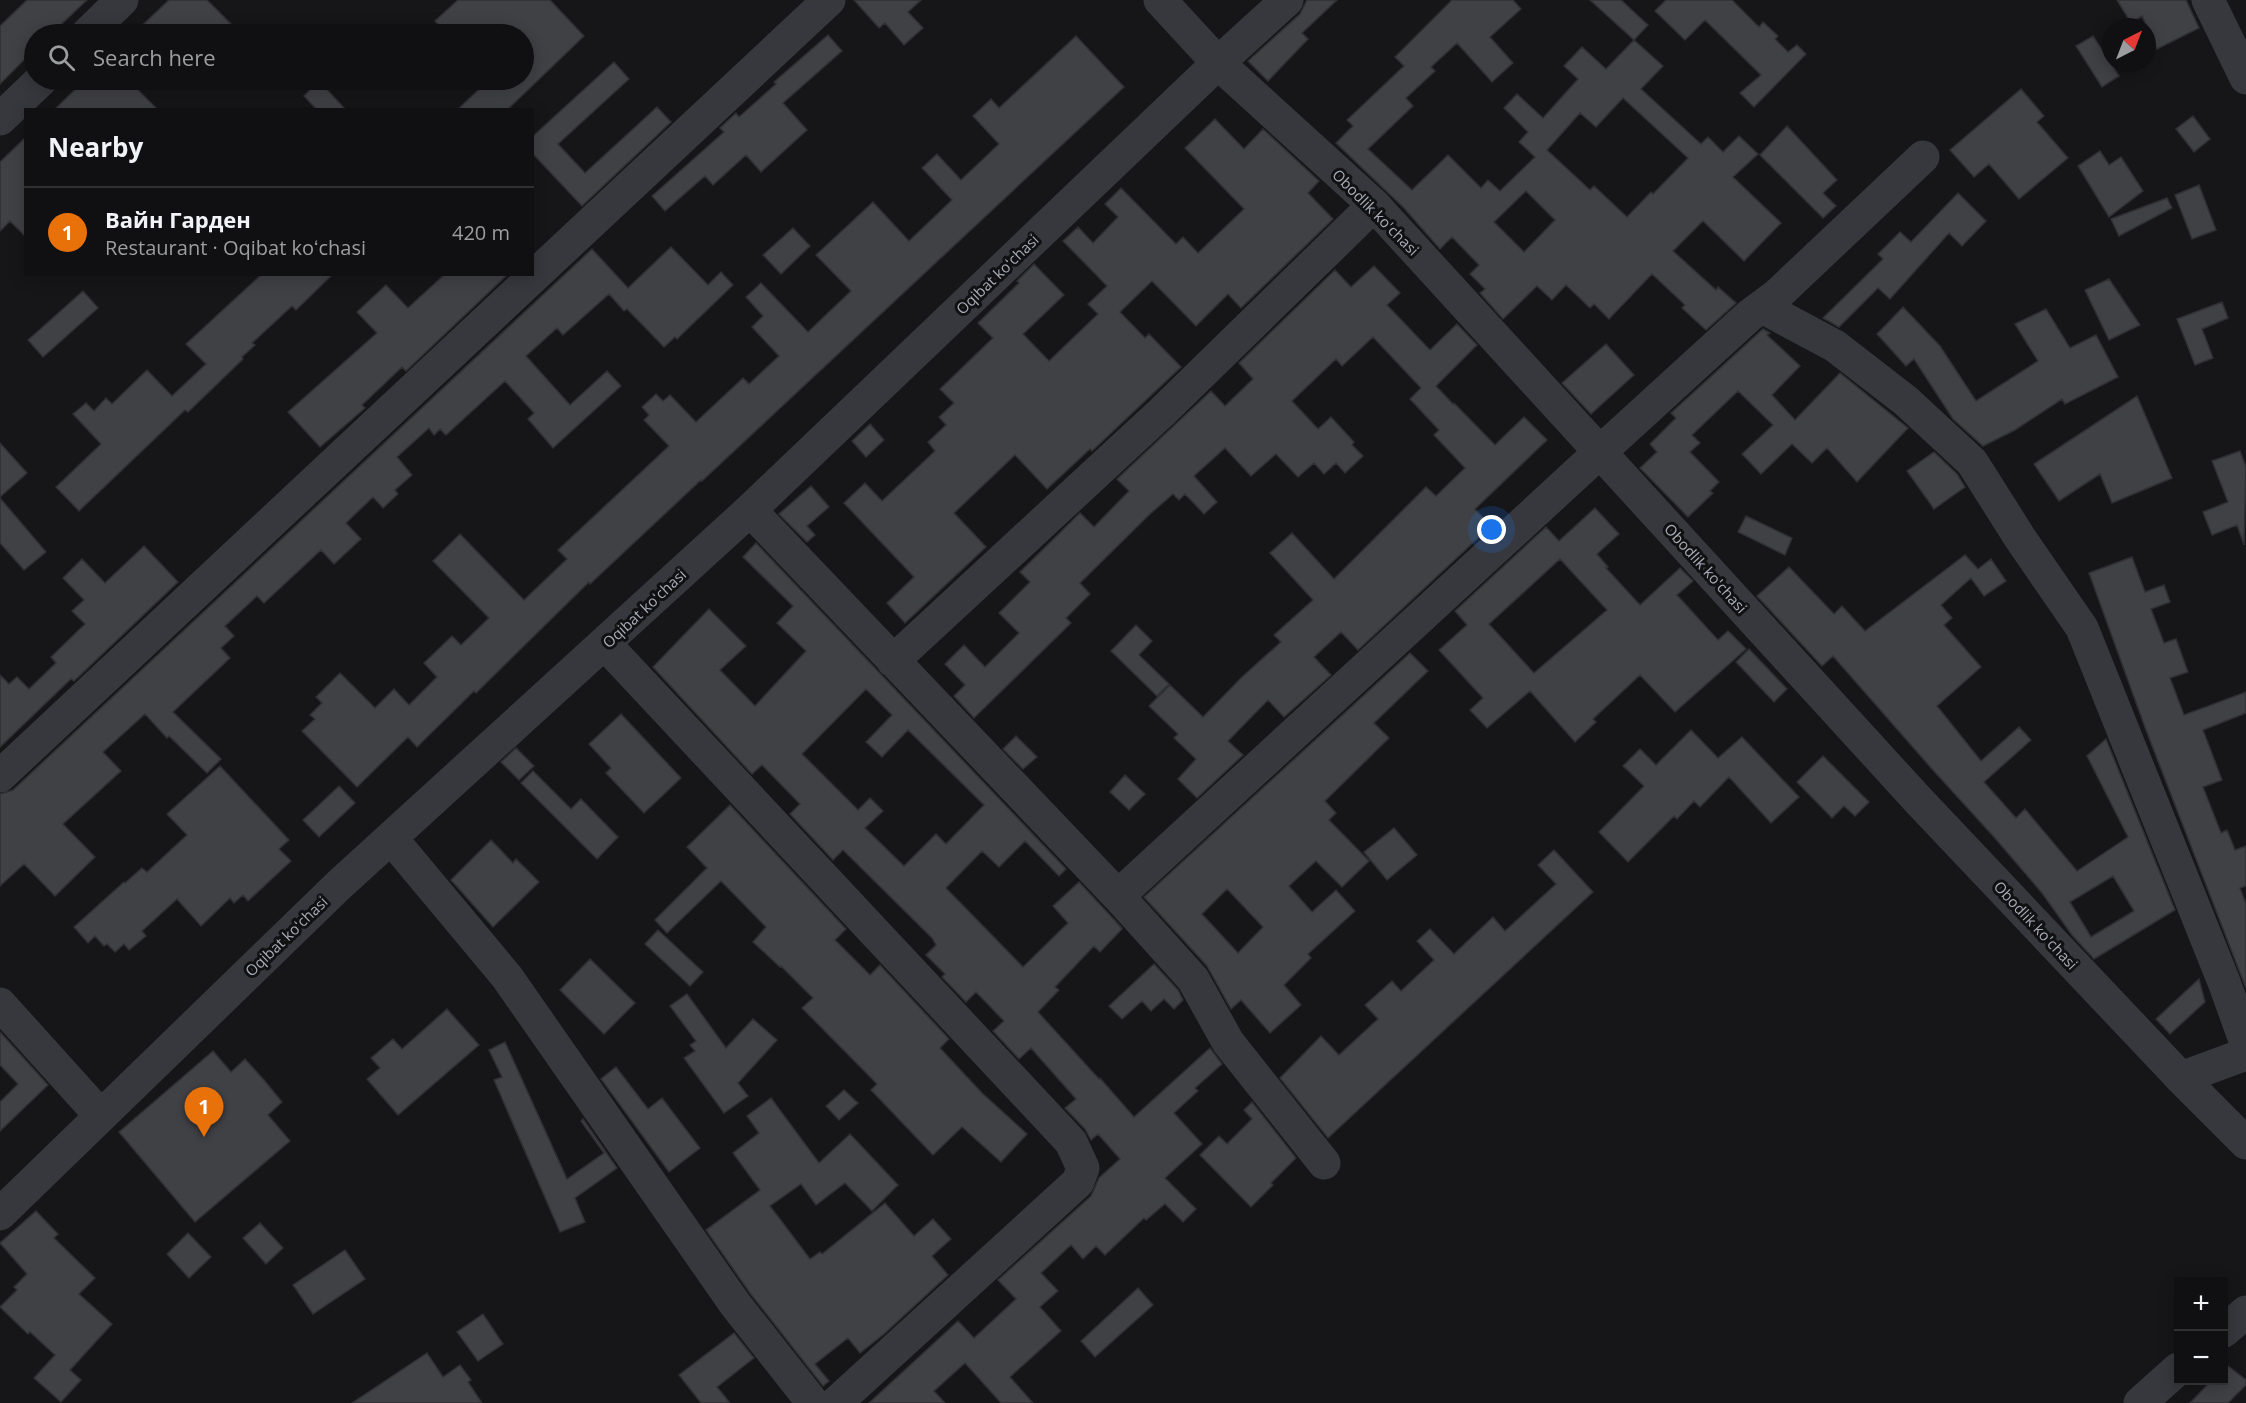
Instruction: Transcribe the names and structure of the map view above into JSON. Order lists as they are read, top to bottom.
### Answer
{
  "streets": {
    "street": ["Obodlik ko'chasi", "Oqibat koʻchasi"]
  },
  "crossings": [
    ["Obodlik ko'chasi", "Oqibat koʻchasi"]
  ],
  "north": "top right",
  "page": {
    "search": "Search here",
    "heading": "Nearby",
    "list": [
      {
        "mark": "1",
        "name": "Вайн Гарден",
        "note": "Restaurant · Oqibat koʻchasi",
        "value": "420 m"
      }
    ],
    "pins": "1",
    "map_buttons": ["+", "−"]
  }
}
